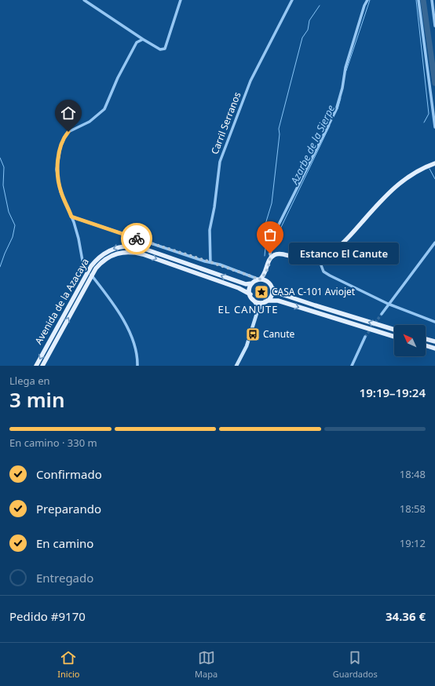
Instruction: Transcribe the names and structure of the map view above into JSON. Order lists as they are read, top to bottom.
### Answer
{
  "streets": {
    "main road": ["Avenida de la Azacaya"],
    "street": ["Carril Serranos"]
  },
  "districts": ["EL CANUTE"],
  "water": ["Azarbe de la Sierpe"],
  "places": {
    "other": ["Estanco El Canute"],
    "place": ["CASA C-101 Aviojet"],
    "bus stop": ["Canute"]
  },
  "north": "top left",
  "page": {
    "bubble": "Estanco El Canute",
    "heading": ["3 min", "Llega en", "19:19–19:24"],
    "panel": ["Pedido #9170", "34.36 €"],
    "bar": "En camino · 330 m",
    "list": [
      ["Confirmado", "18:48"],
      ["Preparando", "18:58"],
      ["En camino", "19:12"],
      "Entregado"
    ],
    "tabs": ["Inicio", "Mapa", "Guardados"]
  }
}
